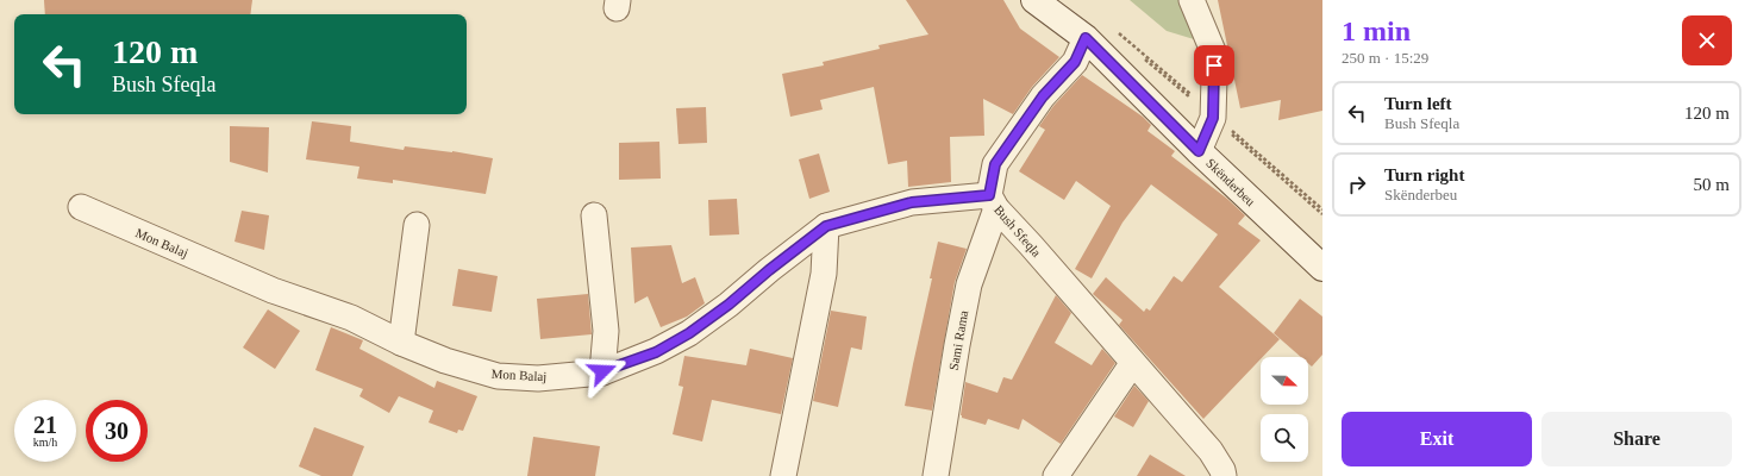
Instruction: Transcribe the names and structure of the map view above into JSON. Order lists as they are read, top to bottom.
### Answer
{
  "streets": {
    "main road": ["Skënderbeu"],
    "street": ["Bush Sfeqla", "Mon Balaj", "Sami Rama"]
  },
  "crossings": [
    ["Skënderbeu", "Bush Sfeqla"],
    ["Bush Sfeqla", "Mon Balaj"],
    ["Bush Sfeqla", "Sami Rama"],
    ["Mon Balaj", "Sami Rama"]
  ],
  "north": "right",
  "page": {
    "heading": ["1 min", "250 m · 15:29"],
    "turn": ["120 m", "Bush Sfeqla"],
    "list": [
      {
        "name": "Turn left",
        "note": "Bush Sfeqla",
        "value": "120 m"
      },
      {
        "name": "Turn right",
        "note": "Skënderbeu",
        "value": "50 m"
      }
    ],
    "speed": "21 km/h",
    "limit": "30",
    "buttons": ["Exit", "Share"]
  }
}
